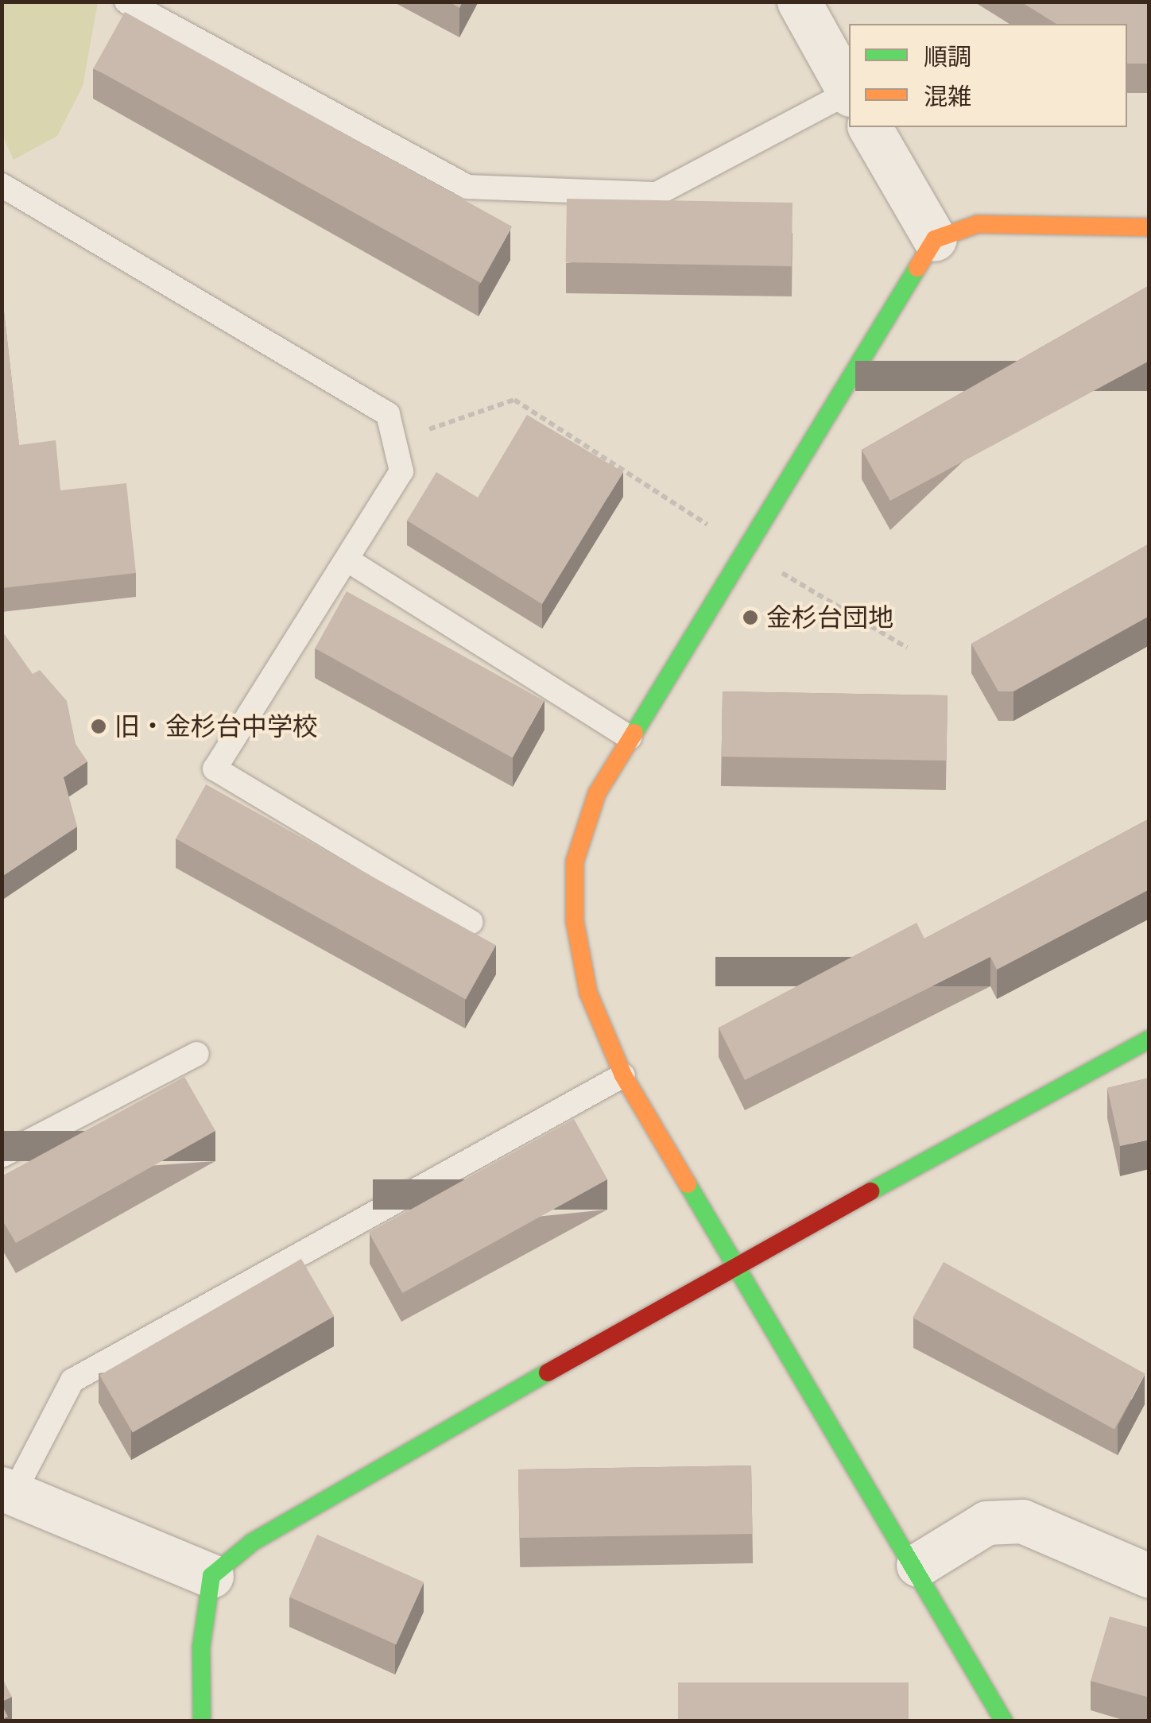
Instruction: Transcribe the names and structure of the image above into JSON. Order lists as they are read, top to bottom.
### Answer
{
  "places": ["金杉台団地", "旧・金杉台中学校"],
  "legend": ["順調", "混雑"]
}
